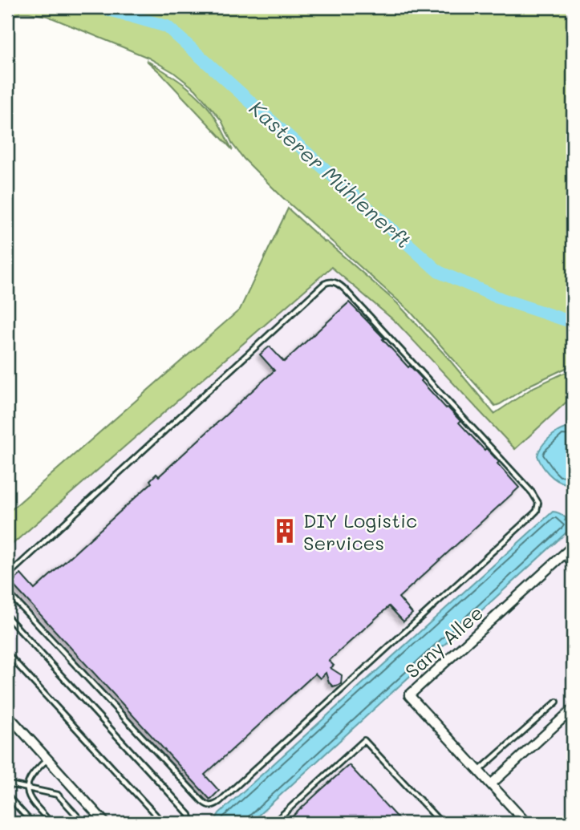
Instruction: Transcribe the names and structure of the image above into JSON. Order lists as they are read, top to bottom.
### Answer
{
  "streets": {
    "street": ["Sany Allee"]
  },
  "water": ["Kasterer Mühlenerft"],
  "places": {
    "building": ["DIY Logistic Services"]
  }
}
